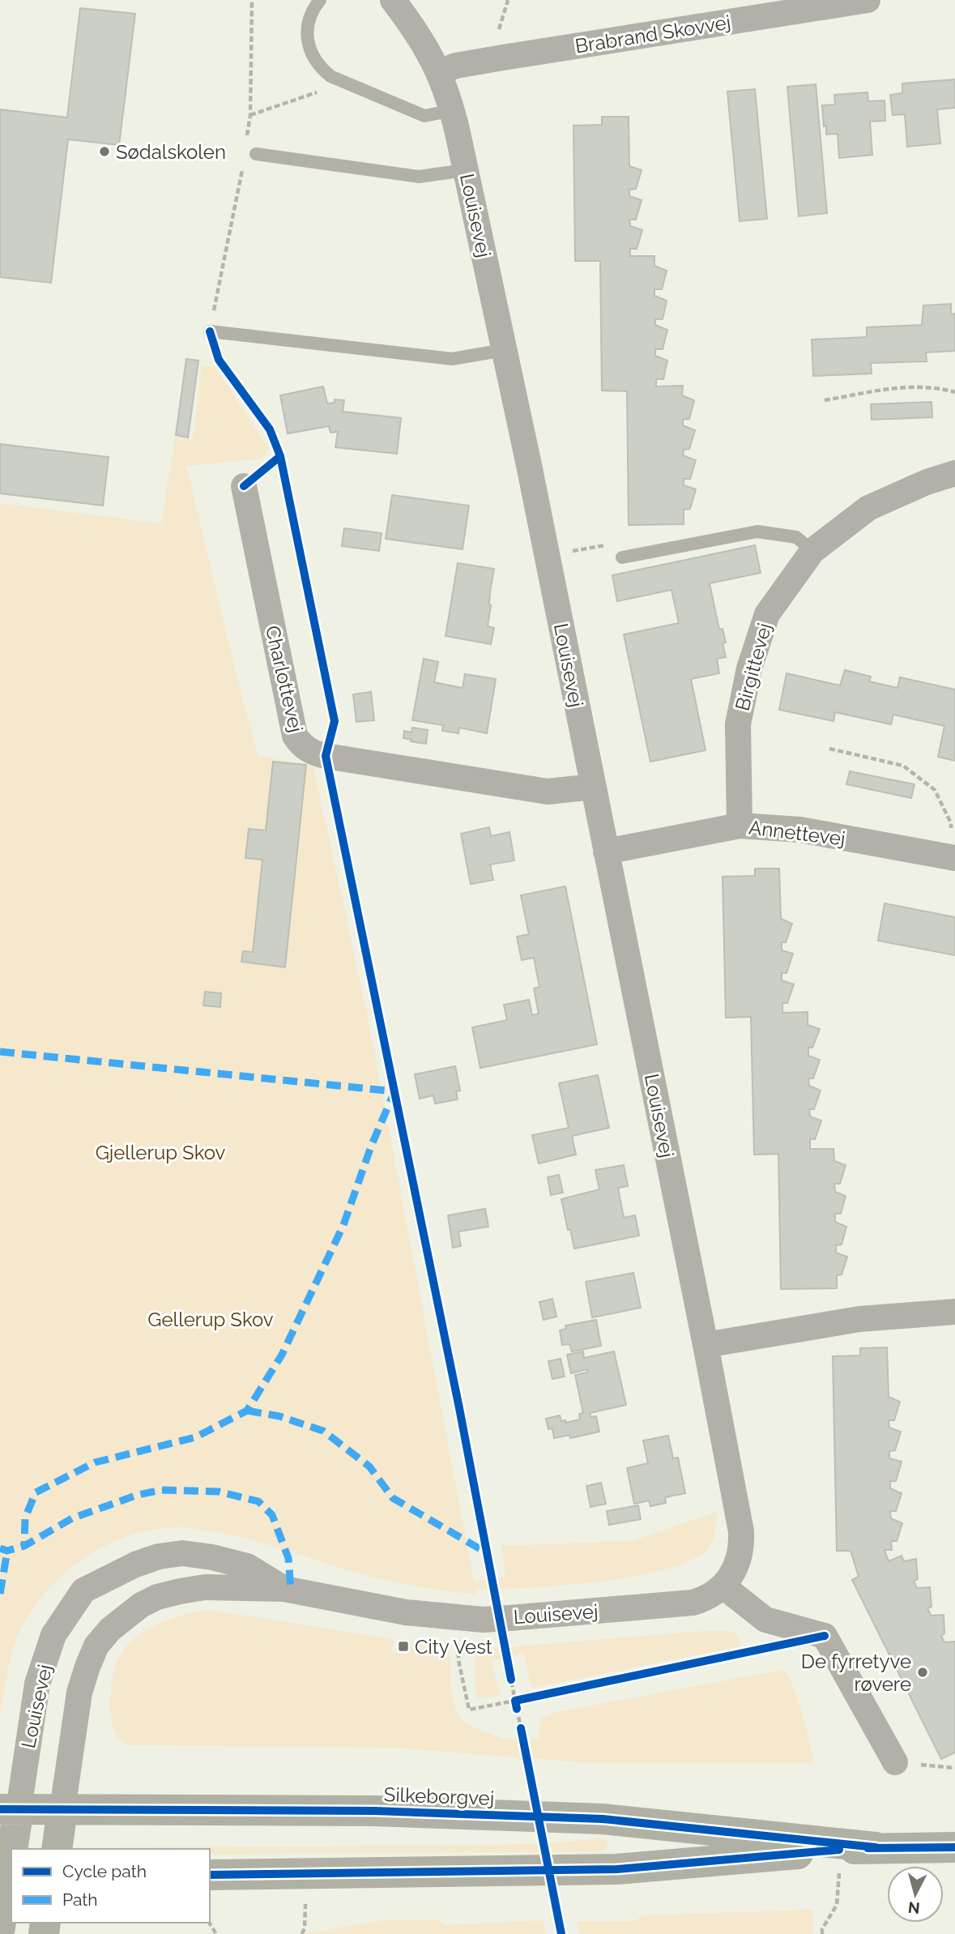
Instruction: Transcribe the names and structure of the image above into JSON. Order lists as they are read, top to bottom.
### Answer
{
  "streets": {
    "main road": ["Silkeborgvej"],
    "street": [
      "Brabrand Skovvej",
      "Louisevej",
      "Birgittevej",
      "Charlottevej",
      "Annettevej"
    ]
  },
  "crossings": [
    ["Brabrand Skovvej", "Louisevej"],
    ["Louisevej", "Charlottevej"],
    ["Louisevej", "Annettevej"],
    ["Louisevej", "Silkeborgvej"],
    ["Birgittevej", "Annettevej"]
  ],
  "parks": ["Gjellerup Skov", "Gellerup Skov"],
  "places": {
    "other": ["Sødalskolen", "De fyrretyve røvere"],
    "transit": ["City Vest"]
  },
  "legend": ["Cycle path", "Path"],
  "north": "bottom"
}
